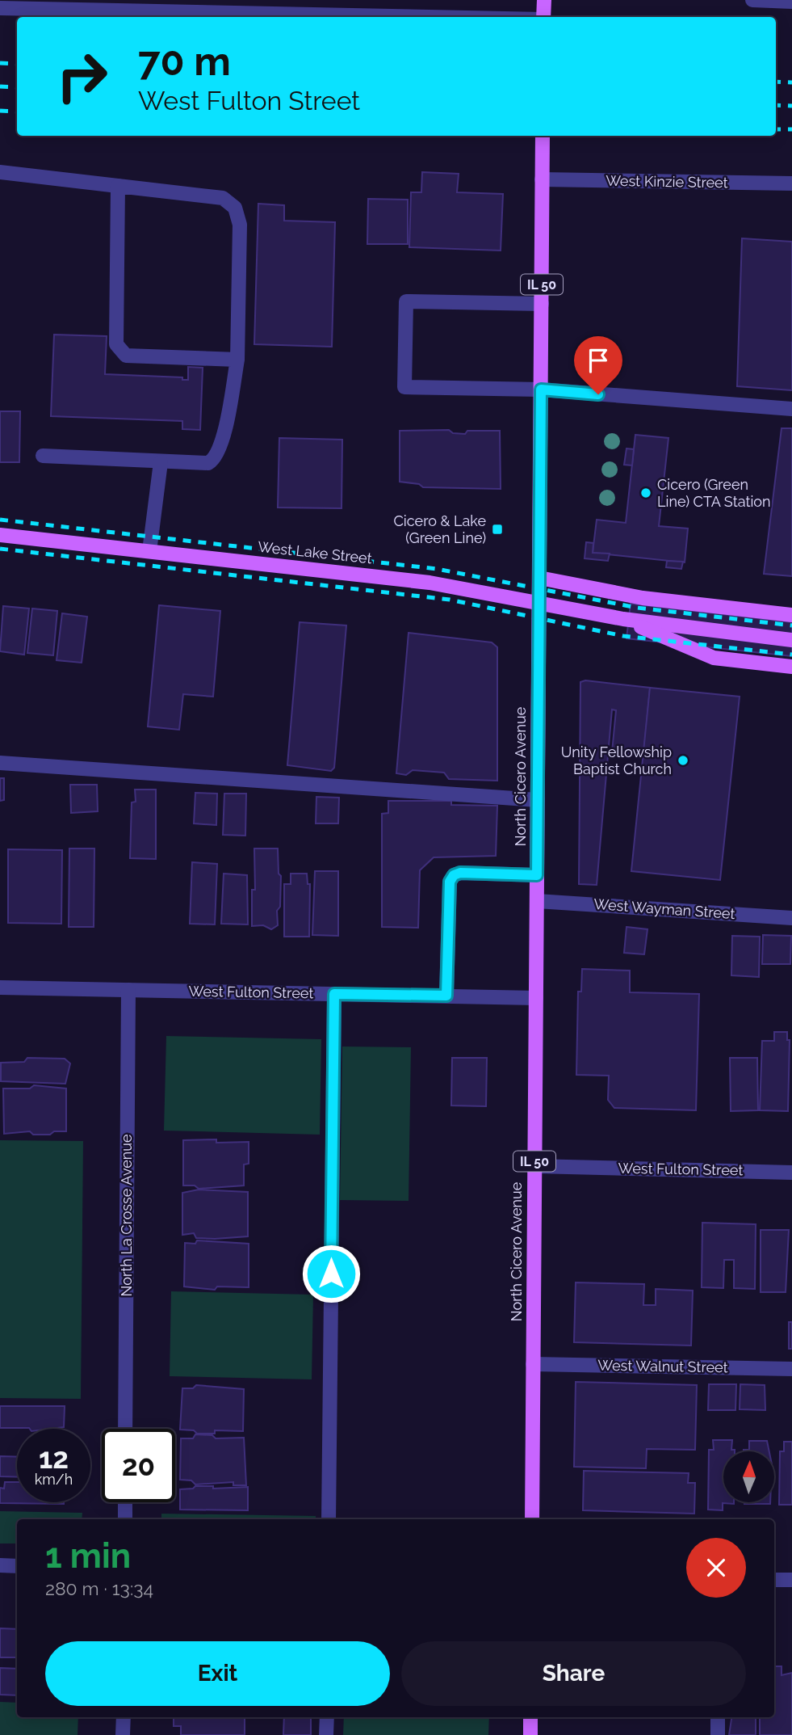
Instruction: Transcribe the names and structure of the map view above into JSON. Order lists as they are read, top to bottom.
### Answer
{
  "streets": {
    "main road": ["IL 50", "West Lake Street", "North Cicero Avenue"],
    "street": [
      "West Kinzie Street",
      "West Wayman Street",
      "West Fulton Street",
      "North La Crosse Avenue",
      "West Walnut Street"
    ]
  },
  "crossings": [
    ["West Kinzie Street", "North Cicero Avenue"],
    ["West Lake Street", "North Cicero Avenue"],
    ["North Cicero Avenue", "West Wayman Street"],
    ["North Cicero Avenue", "West Fulton Street"],
    ["North Cicero Avenue", "West Walnut Street"],
    ["West Fulton Street", "North La Crosse Avenue"]
  ],
  "places": {
    "other": ["Cicero (Green Line) CTA Station", "Unity Fellowship Baptist Church"],
    "transit": ["Cicero & Lake (Green Line)"]
  },
  "north": "top",
  "page": {
    "turn": ["70 m", "West Fulton Street"],
    "speed": "12 km/h",
    "limit": "20",
    "heading": ["1 min", "280 m · 13:34"],
    "buttons": ["Exit", "Share"]
  }
}
